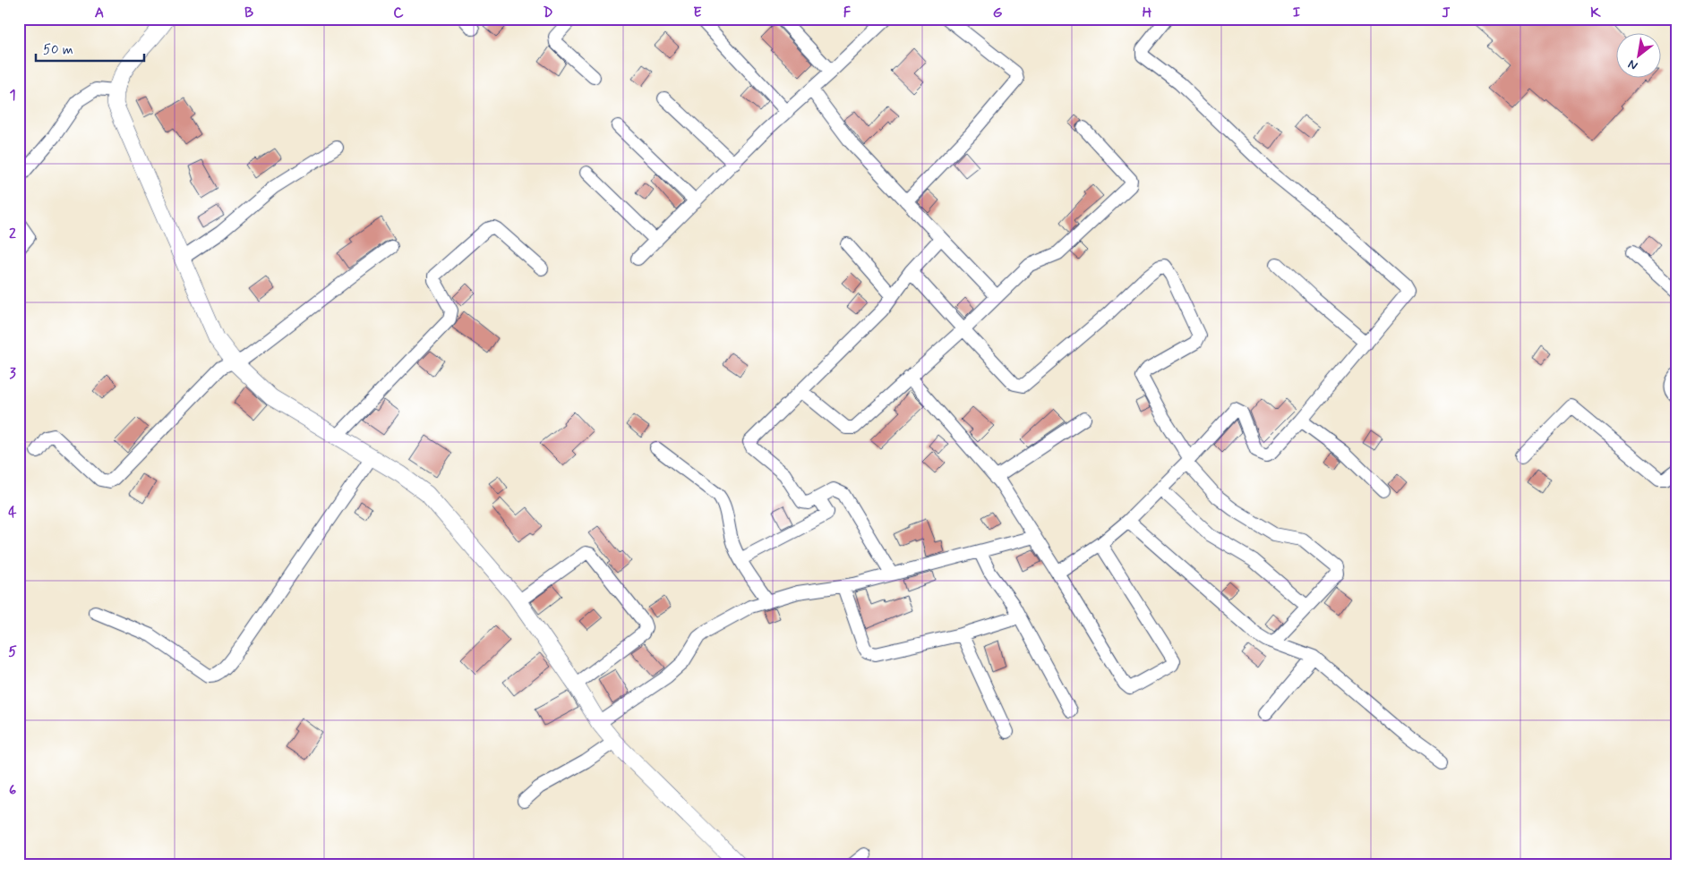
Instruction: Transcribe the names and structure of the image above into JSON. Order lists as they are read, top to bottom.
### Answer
{
  "scale_bar": "50 m",
  "north": "bottom left",
  "grid": {
    "columns": [
      "A",
      "B",
      "C",
      "D",
      "E",
      "F",
      "G",
      "H",
      "I",
      "J",
      "K"
    ],
    "rows": [
      "1",
      "2",
      "3",
      "4",
      "5",
      "6"
    ]
  }
}
